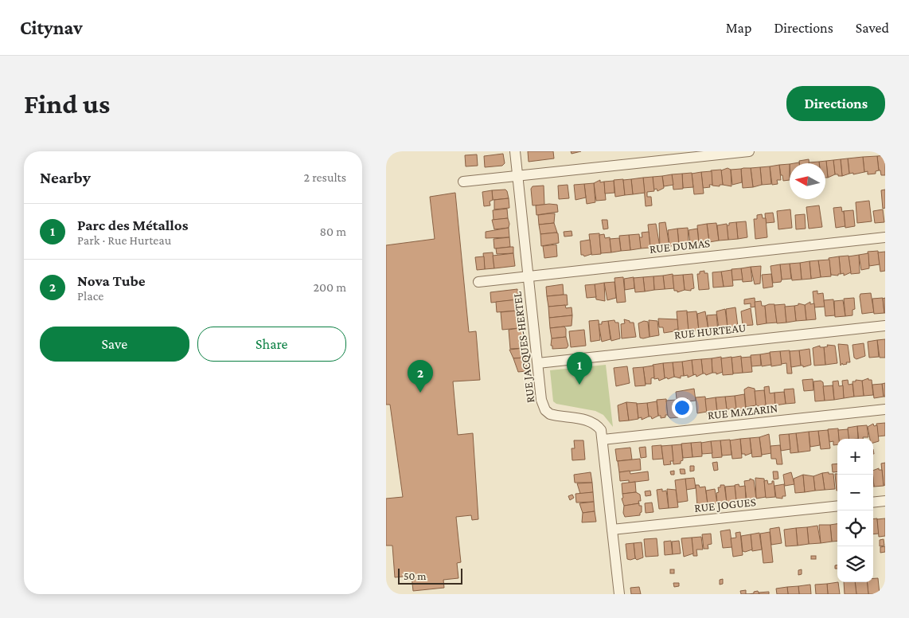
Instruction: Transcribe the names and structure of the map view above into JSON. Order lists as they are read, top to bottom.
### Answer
{
  "streets": {
    "street": [
      "RUE DUMAS",
      "RUE HURTEAU",
      "RUE JACQUES-HERTEL",
      "RUE MAZARIN",
      "RUE JOGUES"
    ]
  },
  "crossings": [
    ["RUE DUMAS", "RUE JACQUES-HERTEL"],
    ["RUE HURTEAU", "RUE JACQUES-HERTEL"],
    ["RUE JACQUES-HERTEL", "RUE MAZARIN"],
    ["RUE JACQUES-HERTEL", "RUE JOGUES"]
  ],
  "scale_bar": "50 m",
  "north": "left",
  "page": {
    "header": "Citynav",
    "nav": ["Map", "Directions", "Saved"],
    "buttons": [
      "Directions",
      ["Save", "Share"]
    ],
    "title": "Find us",
    "heading": ["Nearby", "2 results"],
    "list": [
      {
        "mark": "1",
        "name": "Parc des Métallos",
        "note": "Park · Rue Hurteau",
        "value": "80 m"
      },
      {
        "mark": "2",
        "name": "Nova Tube",
        "note": "Place",
        "value": "200 m"
      }
    ],
    "pins": ["1", "2"],
    "map_buttons": ["+", "−"],
    "scale": "50 m"
  }
}
